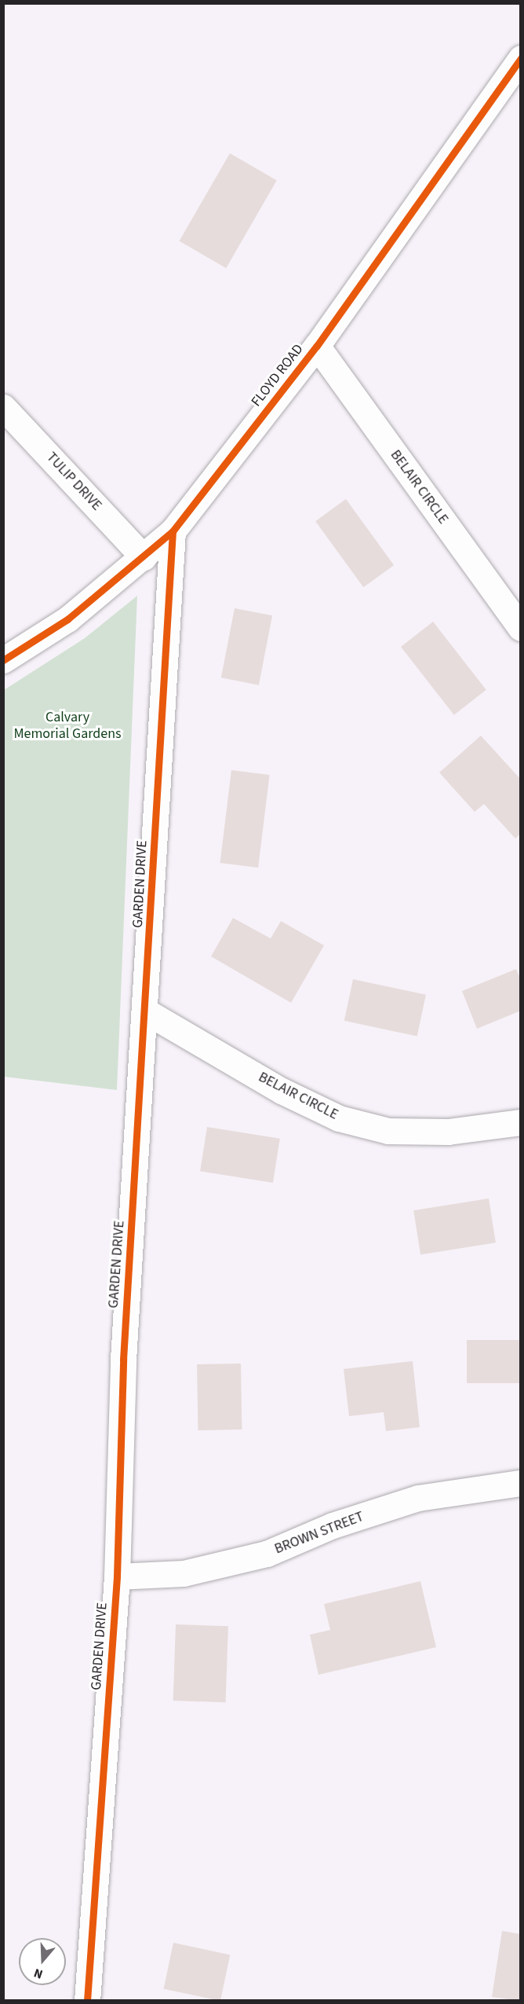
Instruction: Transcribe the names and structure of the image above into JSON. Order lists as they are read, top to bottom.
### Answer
{
  "streets": {
    "street": [
      "FLOYD ROAD",
      "TULIP DRIVE",
      "BELAIR CIRCLE",
      "GARDEN DRIVE",
      "BROWN STREET"
    ]
  },
  "crossings": [
    ["FLOYD ROAD", "TULIP DRIVE"],
    ["FLOYD ROAD", "BELAIR CIRCLE"],
    ["FLOYD ROAD", "GARDEN DRIVE"],
    ["BELAIR CIRCLE", "GARDEN DRIVE"],
    ["GARDEN DRIVE", "BROWN STREET"]
  ],
  "parks": ["Calvary Memorial Gardens"],
  "north": "bottom"
}
